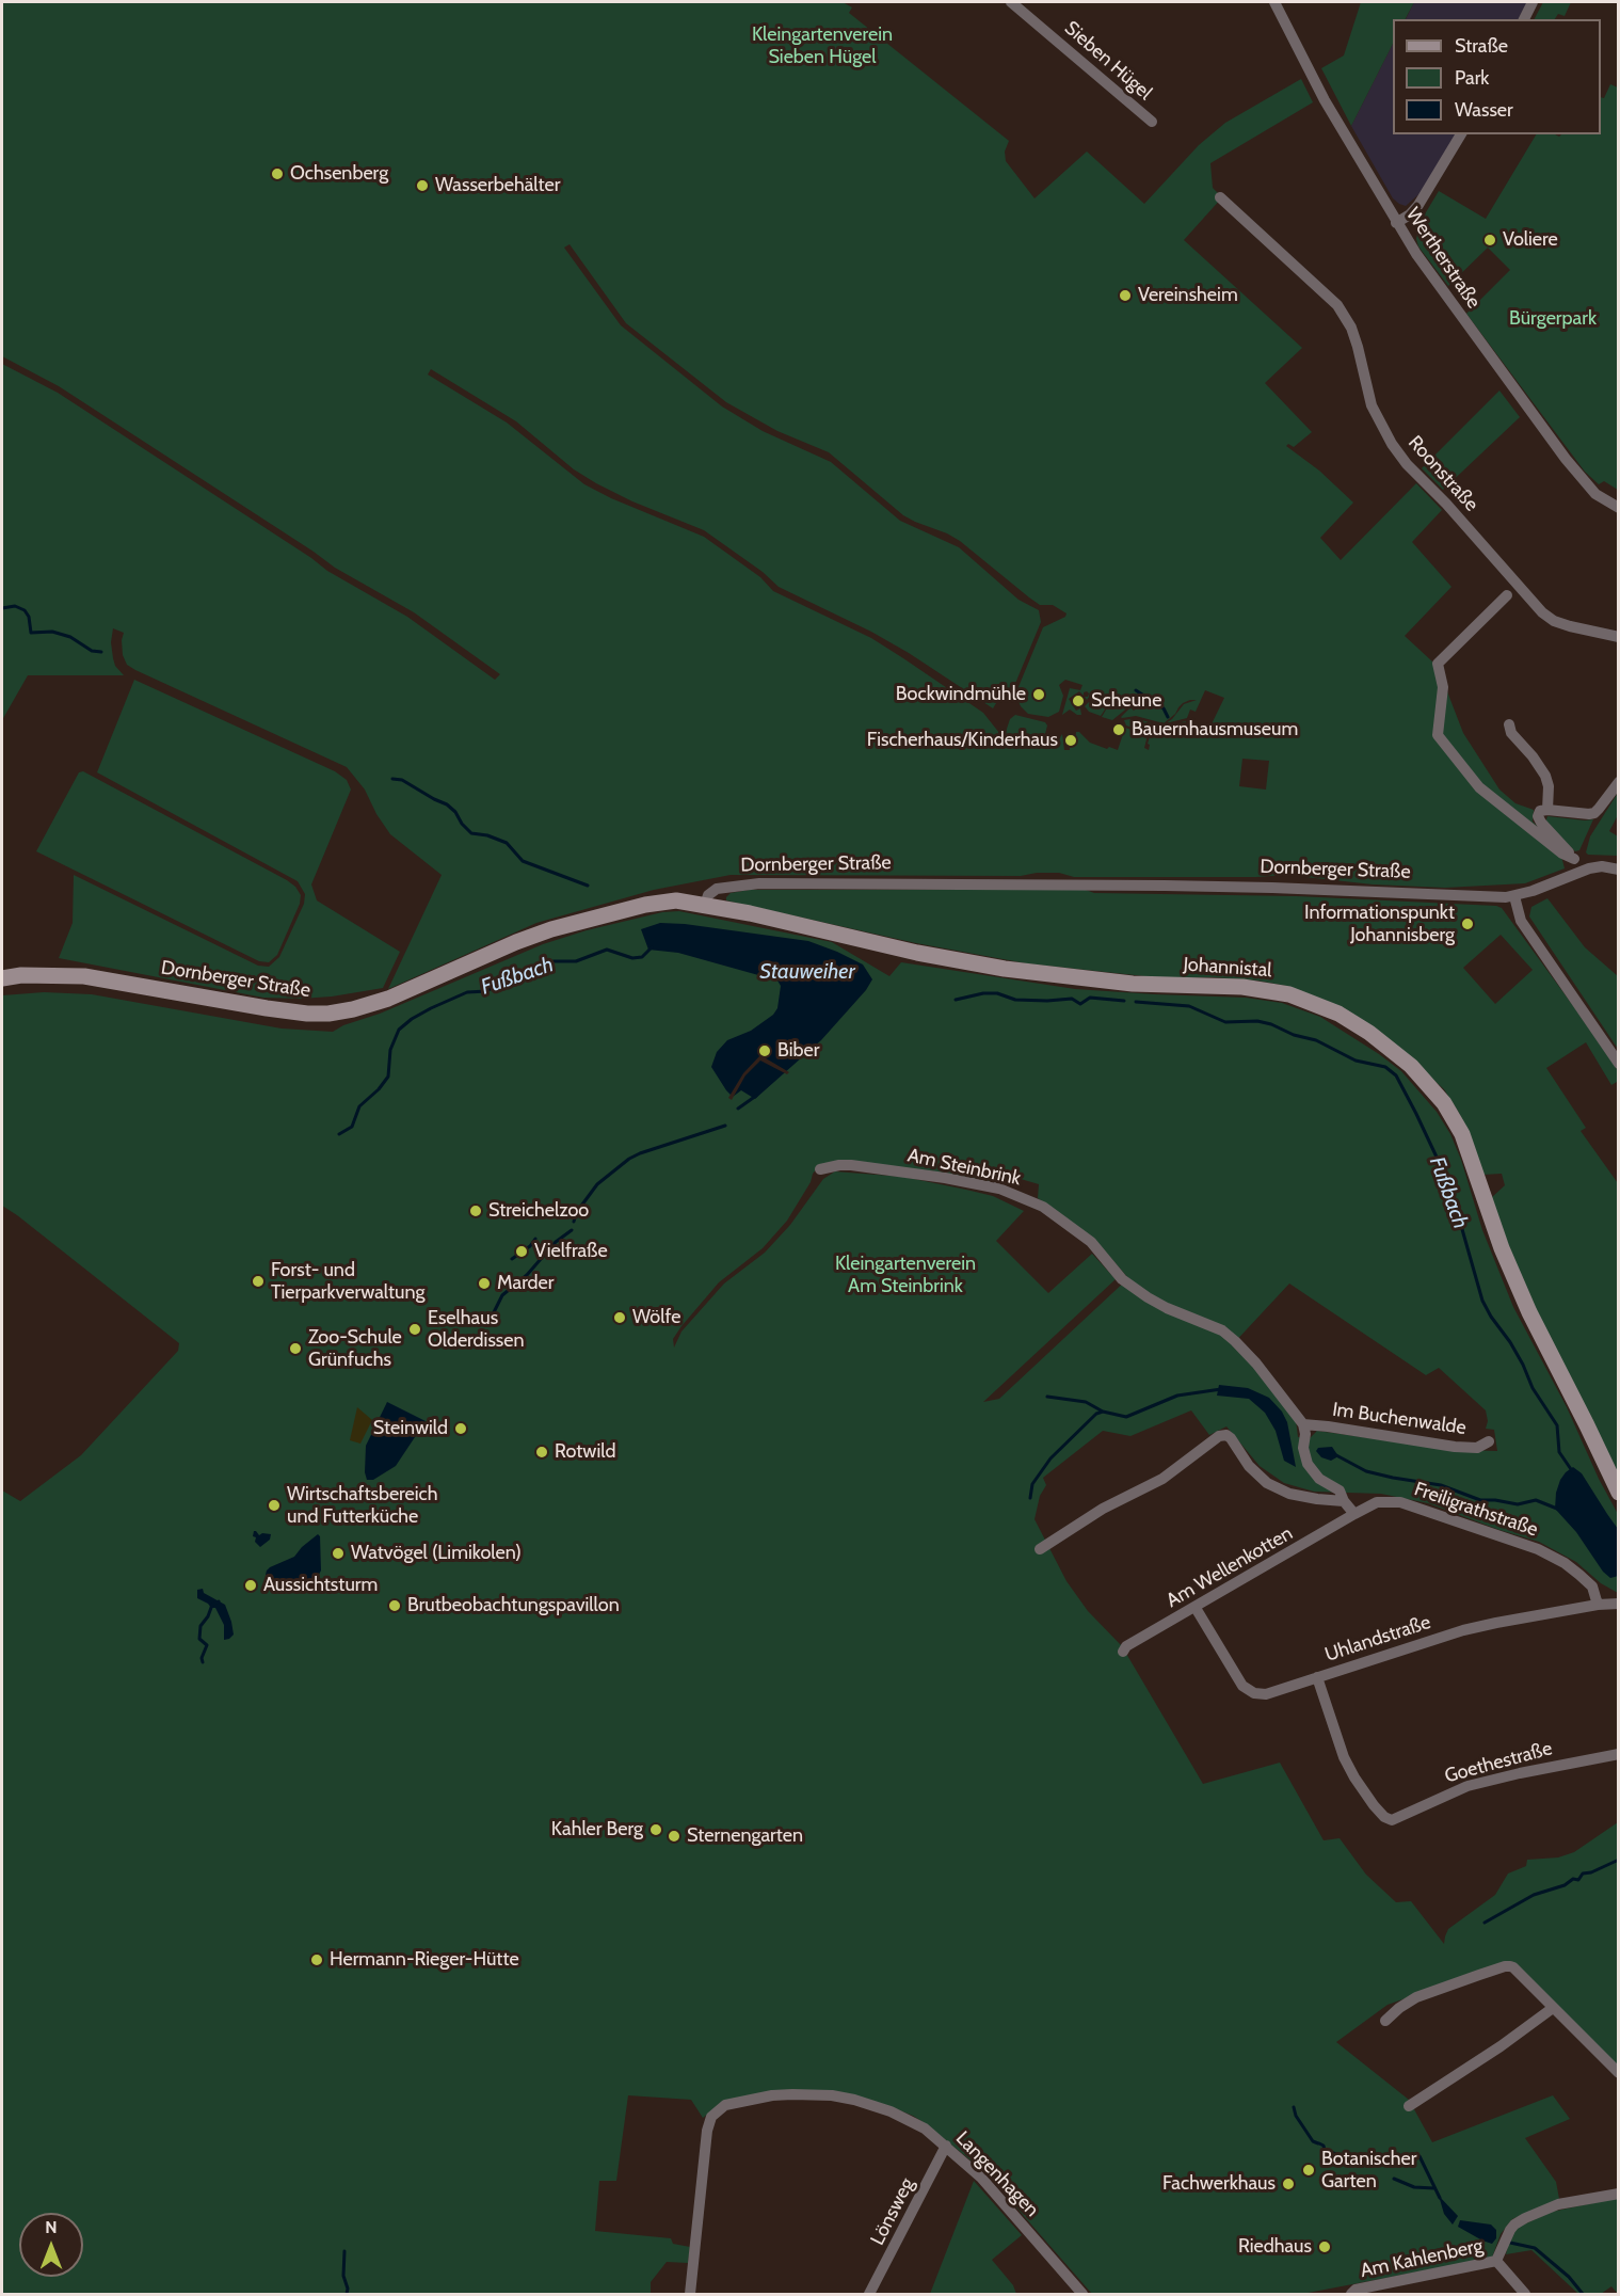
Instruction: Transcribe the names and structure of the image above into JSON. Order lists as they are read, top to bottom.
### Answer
{
  "streets": {
    "main road": ["Dornberger Straße", "Johannistal"],
    "street": [
      "Sieben Hügel",
      "Wertherstraße",
      "Roonstraße",
      "Am Steinbrink",
      "Im Buchenwalde",
      "Freiligrathstraße",
      "Am Wellenkotten",
      "Uhlandstraße",
      "Goethestraße",
      "Langenhagen",
      "Lönsweg",
      "Am Kahlenberg"
    ]
  },
  "crossings": [
    ["Dornberger Straße", "Johannistal"],
    ["Am Steinbrink", "Im Buchenwalde"],
    ["Freiligrathstraße", "Am Wellenkotten"],
    ["Freiligrathstraße", "Uhlandstraße"],
    ["Am Wellenkotten", "Uhlandstraße"],
    ["Uhlandstraße", "Goethestraße"],
    ["Langenhagen", "Lönsweg"]
  ],
  "water": ["Stauweiher", "Fußbach"],
  "parks": ["Kleingartenverein Sieben Hügel", "Bürgerpark", "Kleingartenverein Am Steinbrink"],
  "places": [
    "Ochsenberg",
    "Wasserbehälter",
    "Voliere",
    "Vereinsheim",
    "Bockwindmühle",
    "Scheune",
    "Bauernhausmuseum",
    "Fischerhaus/Kinderhaus",
    "Informationspunkt Johannisberg",
    "Biber",
    "Streichelzoo",
    "Vielfraße",
    "Forst- und Tierparkverwaltung",
    "Marder",
    "Wölfe",
    "Eselhaus Olderdissen",
    "Zoo-Schule Grünfuchs",
    "Steinwild",
    "Rotwild",
    "Wirtschaftsbereich und Futterküche",
    "Watvögel (Limikolen)",
    "Aussichtsturm",
    "Brutbeobachtungspavillon",
    "Kahler Berg",
    "Sternengarten",
    "Hermann-Rieger-Hütte",
    "Botanischer Garten",
    "Fachwerkhaus",
    "Riedhaus"
  ],
  "legend": ["Straße", "Park", "Wasser"],
  "north": "top"
}
